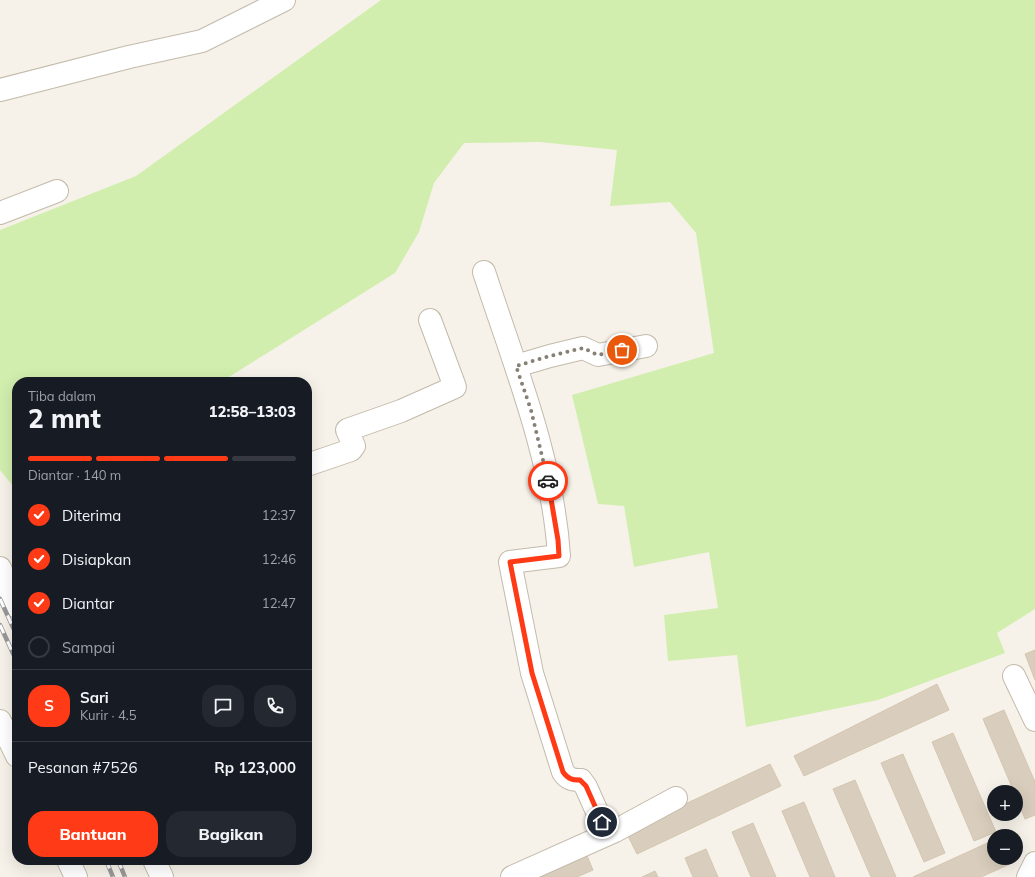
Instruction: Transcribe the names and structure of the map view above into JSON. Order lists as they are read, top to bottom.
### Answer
{
  "page": {
    "heading": ["2 mnt", "Tiba dalam", "12:58–13:03"],
    "panel": [
      "Sari",
      "Kurir · 4.5",
      "Pesanan #7526",
      "Rp 123,000"
    ],
    "bar": "Diantar · 140 m",
    "list": [
      ["Diterima", "12:37"],
      ["Disiapkan", "12:46"],
      ["Diantar", "12:47"],
      "Sampai"
    ],
    "round": "S",
    "map_buttons": ["+", "−"],
    "buttons": ["Bantuan", "Bagikan"]
  }
}
